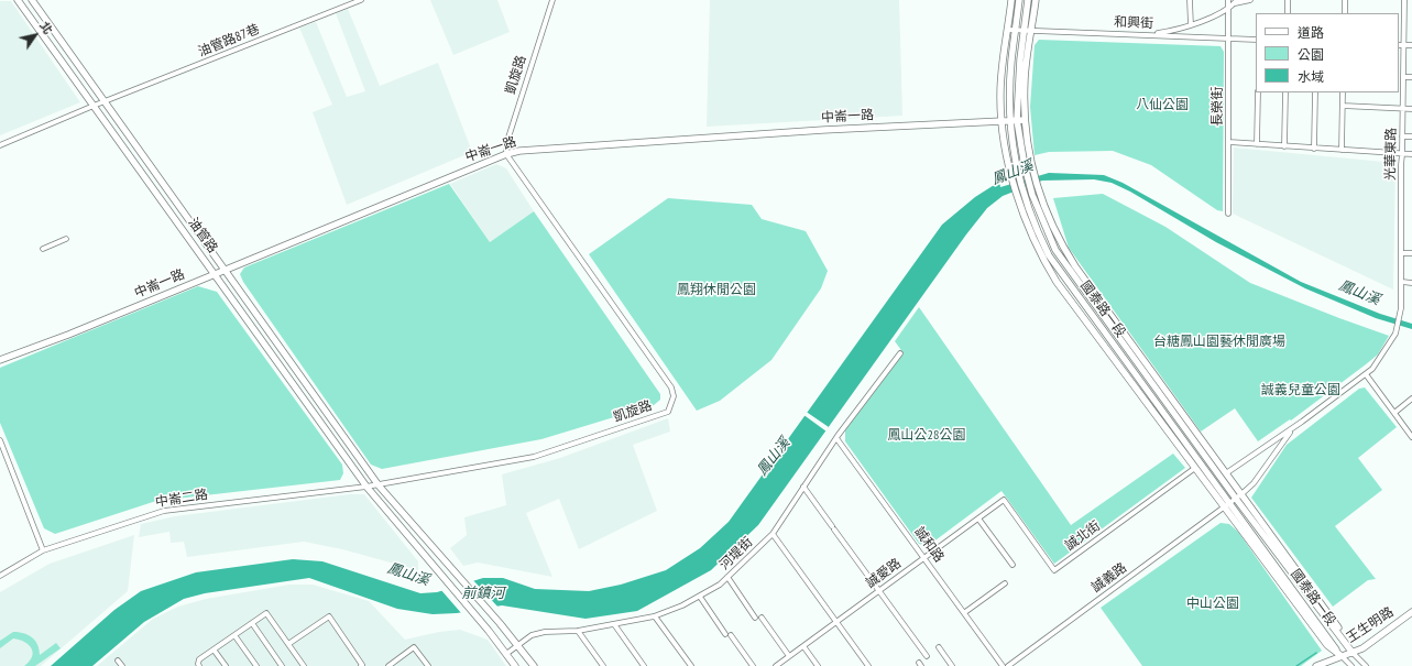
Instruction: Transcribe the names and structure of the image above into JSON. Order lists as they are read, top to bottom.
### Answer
{
  "streets": {
    "street": [
      "和興街",
      "油管路87巷",
      "凱旋路",
      "長榮街",
      "中崙一路",
      "光華東路",
      "油管路",
      "國泰路一段",
      "中崙二路",
      "誠北街",
      "誠和路",
      "河堤街",
      "誠愛路",
      "誠義路",
      "王生明路"
    ]
  },
  "crossings": [
    ["和興街", "長榮街"],
    ["油管路87巷", "油管路"],
    ["凱旋路", "中崙一路"],
    ["凱旋路", "油管路"],
    ["凱旋路", "中崙二路"],
    ["中崙一路", "油管路"],
    ["油管路", "中崙二路"],
    ["國泰路一段", "誠北街"],
    ["國泰路一段", "誠義路"],
    ["國泰路一段", "王生明路"],
    ["誠北街", "誠愛路"],
    ["誠和路", "河堤街"],
    ["誠和路", "誠愛路"]
  ],
  "water": ["鳳山溪", "前鎮河"],
  "parks": [
    "八仙公園",
    "鳳翔休閒公園",
    "台糖鳳山園藝休閒廣場",
    "誠義兒童公園",
    "鳳山公28公園",
    "中山公園"
  ],
  "legend": ["道路", "公園", "水域"],
  "north": "top right"
}
